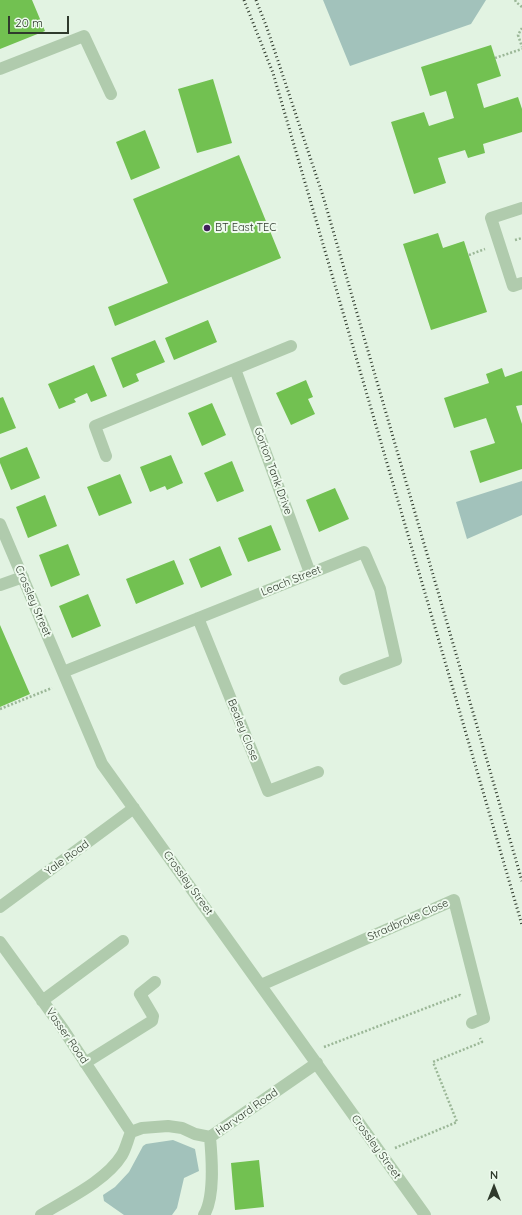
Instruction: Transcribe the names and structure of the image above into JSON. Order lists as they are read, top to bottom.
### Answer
{
  "streets": {
    "street": [
      "Gorton Tank Drive",
      "Leach Street",
      "Crossley Street",
      "Bealey Close",
      "Yale Road",
      "Stradbroke Close",
      "Vasser Road",
      "Harvard Road"
    ]
  },
  "crossings": [
    ["Gorton Tank Drive", "Leach Street"],
    ["Leach Street", "Crossley Street"],
    ["Leach Street", "Bealey Close"],
    ["Crossley Street", "Yale Road"],
    ["Crossley Street", "Stradbroke Close"],
    ["Crossley Street", "Harvard Road"],
    ["Vasser Road", "Harvard Road"]
  ],
  "places": ["BT East TEC"],
  "scale_bar": "20 m",
  "north": "top"
}
